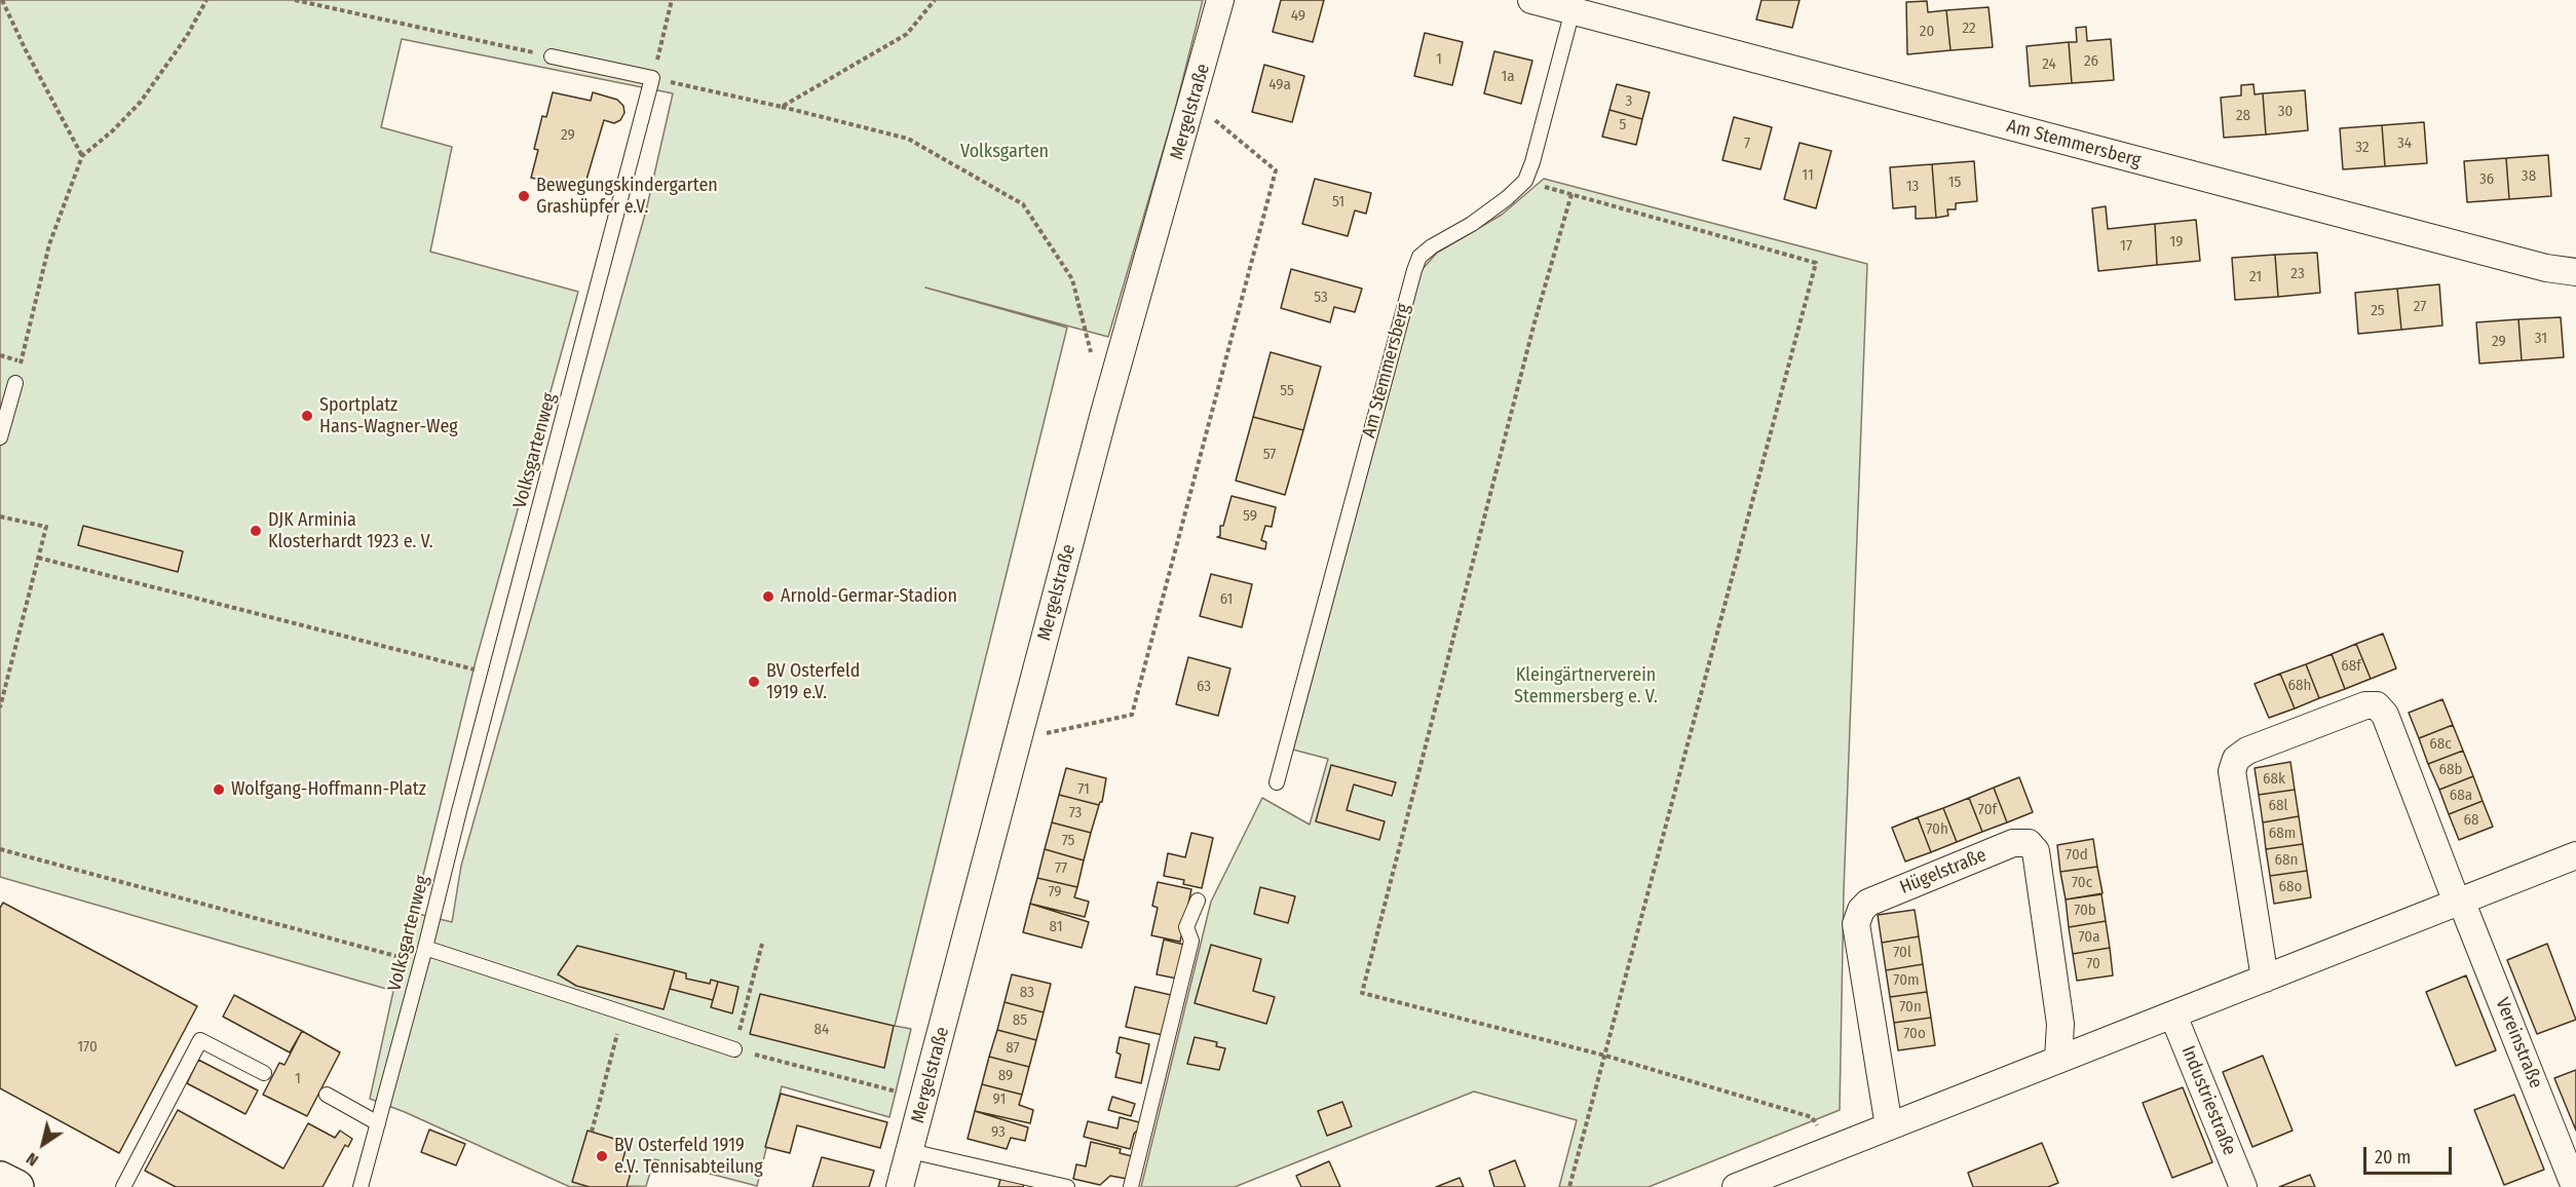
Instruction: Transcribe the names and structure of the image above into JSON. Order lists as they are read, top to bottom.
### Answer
{
  "streets": {
    "street": [
      "Mergelstraße",
      "Am Stemmersberg",
      "Hügelstraße",
      "Vereinstraße",
      "Industriestraße"
    ],
    "lane": ["Volksgartenweg"]
  },
  "parks": ["Volksgarten", "Kleingärtnerverein Stemmersberg e. V."],
  "places": [
    "Bewegungskindergarten Grashüpfer e.V.",
    "Sportplatz Hans-Wagner-Weg",
    "DJK Arminia Klosterhardt 1923 e. V.",
    "Arnold-Germar-Stadion",
    "BV Osterfeld 1919 e.V.",
    "Wolfgang-Hoffmann-Platz",
    "BV Osterfeld 1919 e.V. Tennisabteilung"
  ],
  "house_numbers": [
    "49",
    "22",
    "20",
    "1",
    "26",
    "24",
    "1a",
    "49a",
    "3",
    "30",
    "28",
    "5",
    "29",
    "7",
    "34",
    "32",
    "11",
    "38",
    "36",
    "15",
    "13",
    "51",
    "19",
    "17",
    "23",
    "21",
    "53",
    "27",
    "25",
    "31",
    "29",
    "55",
    "57",
    "59",
    "61",
    "68f",
    "68h",
    "63",
    "68c",
    "68b",
    "68k",
    "71",
    "68a",
    "68l",
    "70f",
    "73",
    "68",
    "70h",
    "68m",
    "75",
    "70d",
    "68n",
    "77",
    "70c",
    "68o",
    "79",
    "70b",
    "81",
    "70a",
    "70l",
    "70",
    "70m",
    "83",
    "70n",
    "85",
    "84",
    "70o",
    "170",
    "87",
    "89",
    "1",
    "91",
    "93"
  ],
  "scale_bar": "20 m",
  "north": "bottom left"
}
